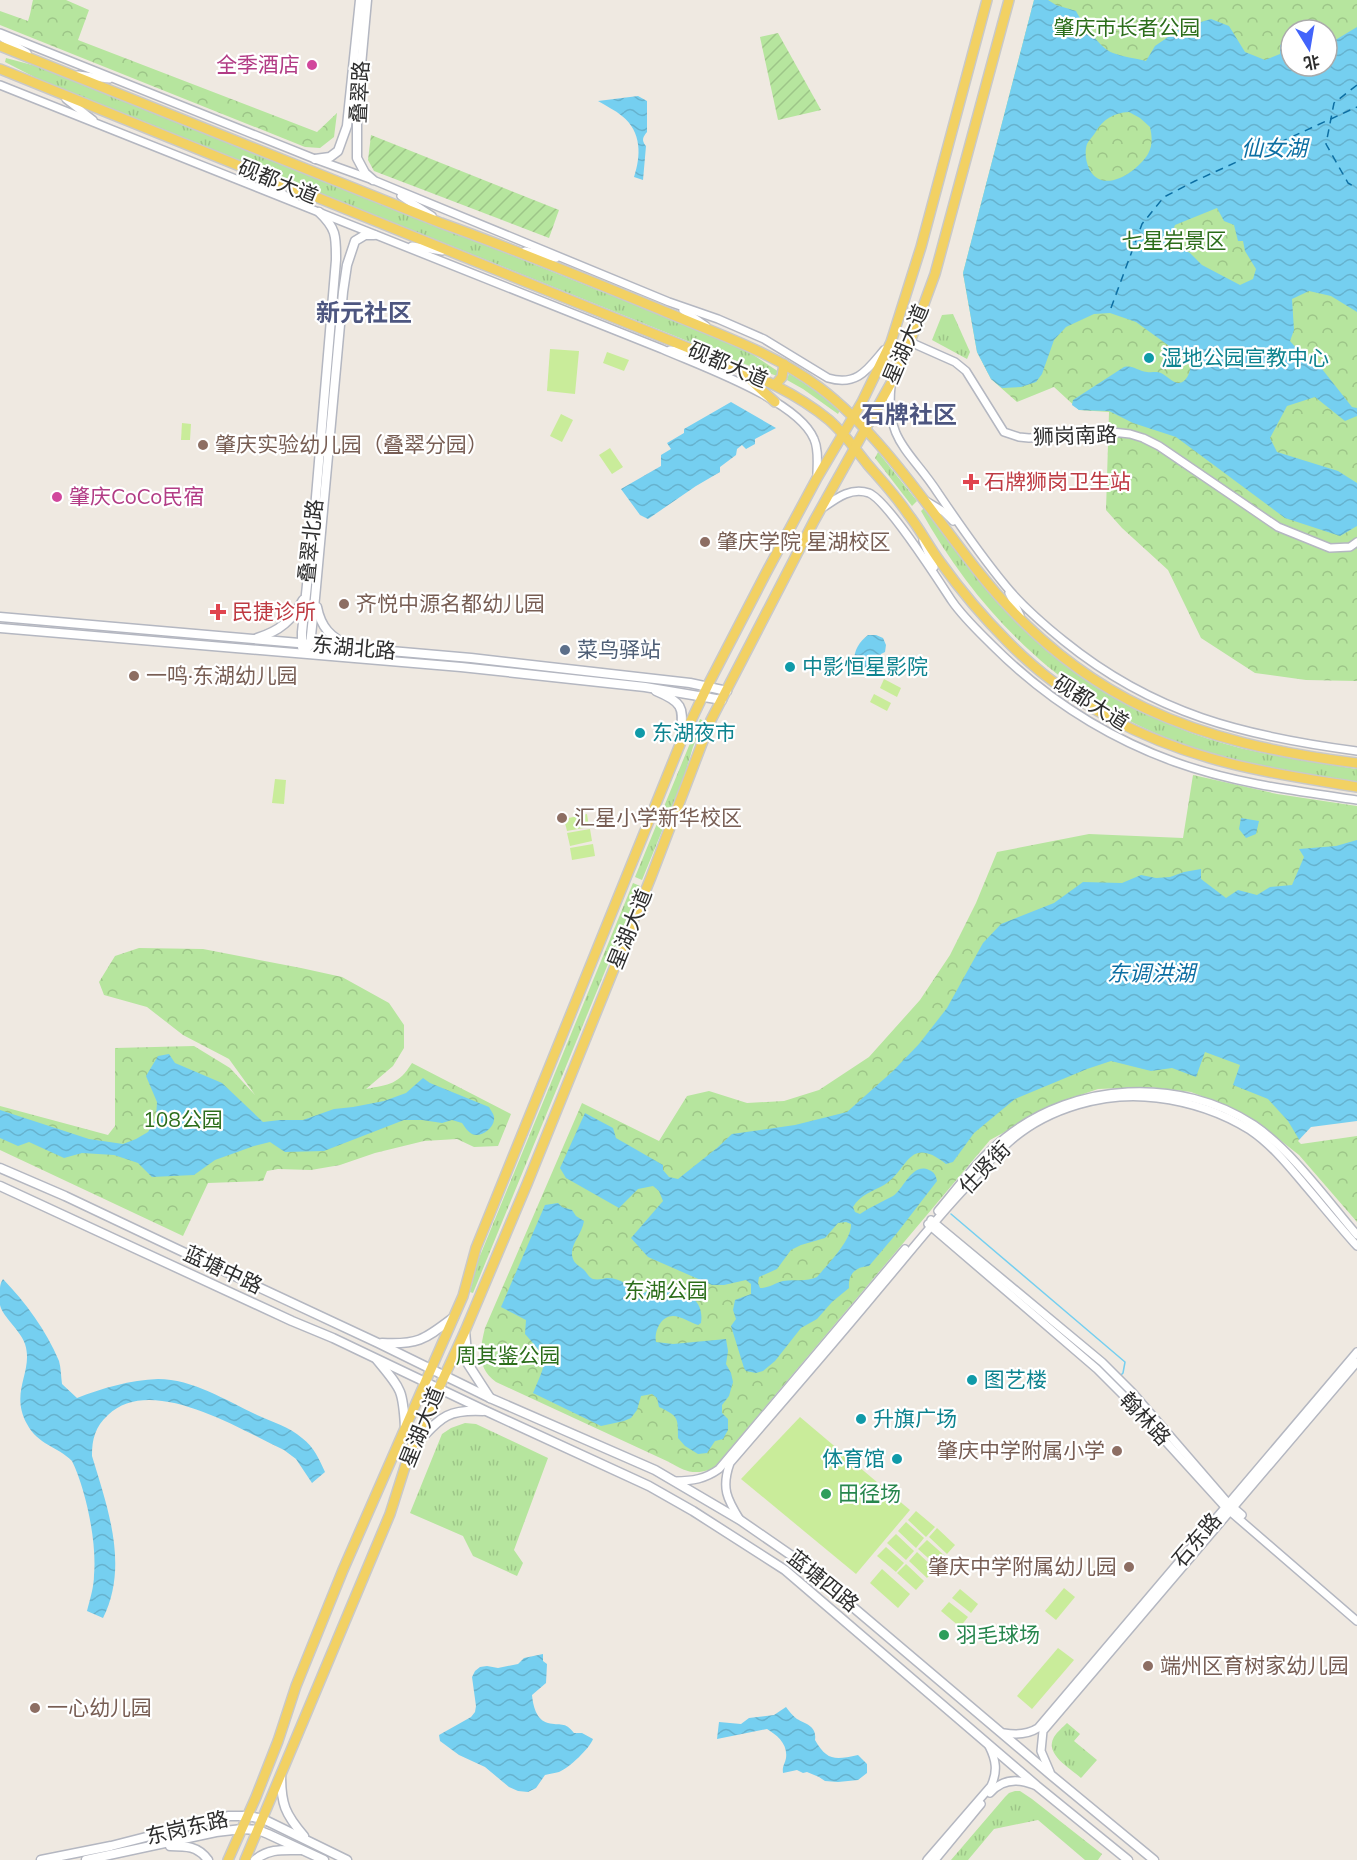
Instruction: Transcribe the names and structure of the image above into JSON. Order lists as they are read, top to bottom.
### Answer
{
  "streets": {
    "main road": [
      "叠翠路",
      "砚都大道",
      "星湖大道",
      "叠翠北路",
      "东湖北路",
      "蓝塘中路",
      "蓝塘四路",
      "东岗东路"
    ],
    "street": [
      "狮岗南路",
      "仕贤街",
      "翰林路",
      "石东路"
    ]
  },
  "crossings": [
    ["叠翠路", "砚都大道"],
    ["砚都大道", "星湖大道"],
    ["砚都大道", "叠翠北路"],
    ["星湖大道", "狮岗南路"],
    ["星湖大道", "东湖北路"],
    ["星湖大道", "蓝塘中路"],
    ["星湖大道", "蓝塘四路"],
    ["星湖大道", "东岗东路"],
    ["叠翠北路", "东湖北路"],
    ["仕贤街", "翰林路"],
    ["仕贤街", "蓝塘四路"],
    ["蓝塘中路", "蓝塘四路"],
    ["翰林路", "石东路"]
  ],
  "districts": ["新元社区", "石牌社区"],
  "water": ["仙女湖", "东调洪湖"],
  "parks": [
    "肇庆市长者公园",
    "七星岩景区",
    "108公园",
    "东湖公园",
    "周其鉴公园"
  ],
  "places": {
    "other": [
      "全季酒店",
      "湿地公园宣教中心",
      "肇庆实验幼儿园（叠翠分园）",
      "肇庆CoCo民宿",
      "肇庆学院 星湖校区",
      "齐悦中源名都幼儿园",
      "菜鸟驿站",
      "中影恒星影院",
      "一鸣·东湖幼儿园",
      "东湖夜市",
      "汇星小学新华校区",
      "图艺楼",
      "升旗广场",
      "肇庆中学附属小学",
      "体育馆",
      "田径场",
      "肇庆中学附属幼儿园",
      "羽毛球场",
      "端州区育树家幼儿园",
      "一心幼儿园"
    ],
    "health": ["石牌狮岗卫生站", "民捷诊所"]
  },
  "north": "bottom"
}
